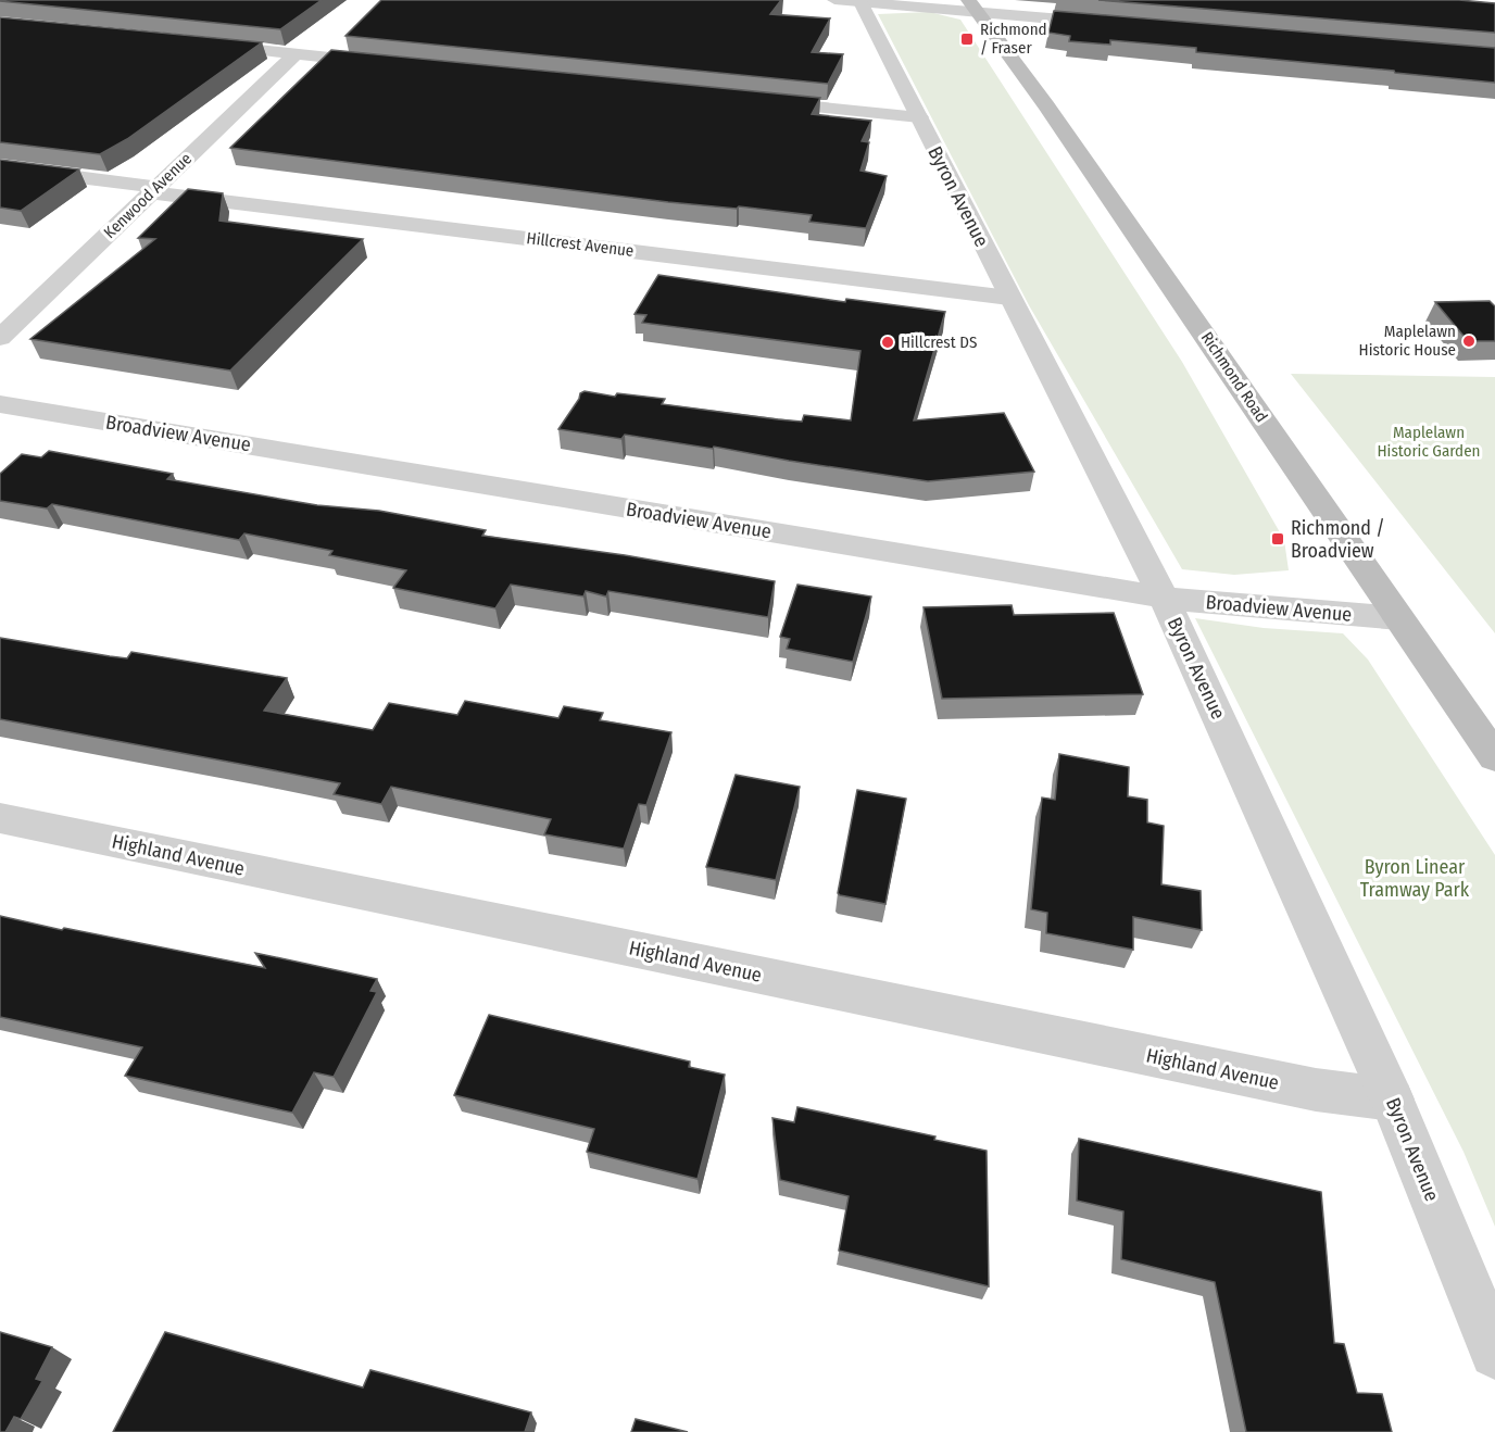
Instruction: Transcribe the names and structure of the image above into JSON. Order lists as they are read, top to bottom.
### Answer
{
  "streets": {
    "main road": ["Richmond Road"],
    "street": [
      "Kenwood Avenue",
      "Byron Avenue",
      "Hillcrest Avenue",
      "Broadview Avenue",
      "Highland Avenue"
    ]
  },
  "crossings": [
    ["Kenwood Avenue", "Hillcrest Avenue"],
    ["Byron Avenue", "Hillcrest Avenue"],
    ["Byron Avenue", "Broadview Avenue"],
    ["Byron Avenue", "Highland Avenue"],
    ["Richmond Road", "Broadview Avenue"]
  ],
  "parks": ["Maplelawn Historic Garden", "Byron Linear Tramway Park"],
  "places": {
    "transit": ["Richmond / Fraser", "Richmond / Broadview"],
    "other": ["Maplelawn Historic House", "Hillcrest DS"]
  }
}
